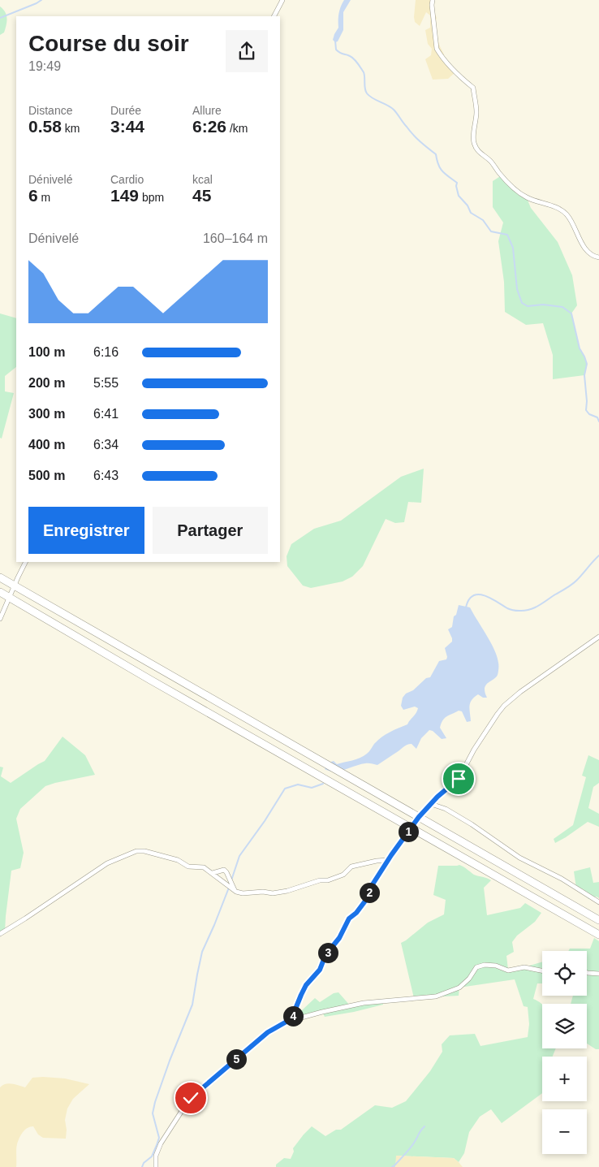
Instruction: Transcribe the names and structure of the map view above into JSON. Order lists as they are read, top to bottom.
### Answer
{
  "page": {
    "heading": ["Course du soir", "19:49"],
    "stats": [
      ["Distance", "0.58 km"],
      ["Durée", "3:44"],
      ["Allure", "6:26 /km"],
      ["Dénivelé", "6 m"],
      ["Cardio", "149 bpm"],
      ["kcal", "45"]
    ],
    "chart": ["Dénivelé", "160–164 m"],
    "list": [
      {
        "name": "100 m",
        "note": "6:16"
      },
      {
        "name": "200 m",
        "note": "5:55"
      },
      {
        "name": "300 m",
        "note": "6:41"
      },
      {
        "name": "400 m",
        "note": "6:34"
      },
      {
        "name": "500 m",
        "note": "6:43"
      }
    ],
    "buttons": ["Enregistrer", "Partager"],
    "pins": [
      "1",
      "2",
      "3",
      "4",
      "5"
    ],
    "map_buttons": ["+", "−"]
  }
}
